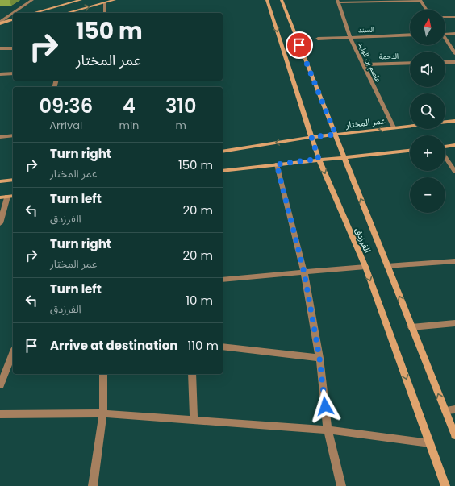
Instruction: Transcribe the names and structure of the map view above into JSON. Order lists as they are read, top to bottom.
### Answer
{
  "streets": {
    "main road": ["عمر المختار", "الفرزدق"],
    "street": ["السند", "الدحمة", "عاصم بن الوليد"]
  },
  "crossings": [
    ["السند", "عاصم بن الوليد"],
    ["الدحمة", "عاصم بن الوليد"],
    ["عاصم بن الوليد", "عمر المختار"],
    ["عمر المختار", "الفرزدق"]
  ],
  "north": "top",
  "page": {
    "map_buttons": ["+", "−"],
    "turn": ["150 m", "عمر المختار"],
    "eta": [
      "09:36",
      "Arrival",
      "4",
      "min",
      "310",
      "m"
    ],
    "list": [
      {
        "name": "Turn right",
        "note": "عمر المختار",
        "value": "150 m"
      },
      {
        "name": "Turn left",
        "note": "الفرزدق",
        "value": "20 m"
      },
      {
        "name": "Turn right",
        "note": "عمر المختار",
        "value": "20 m"
      },
      {
        "name": "Turn left",
        "note": "الفرزدق",
        "value": "10 m"
      },
      {
        "name": "Arrive at destination",
        "value": "110 m"
      }
    ]
  }
}
